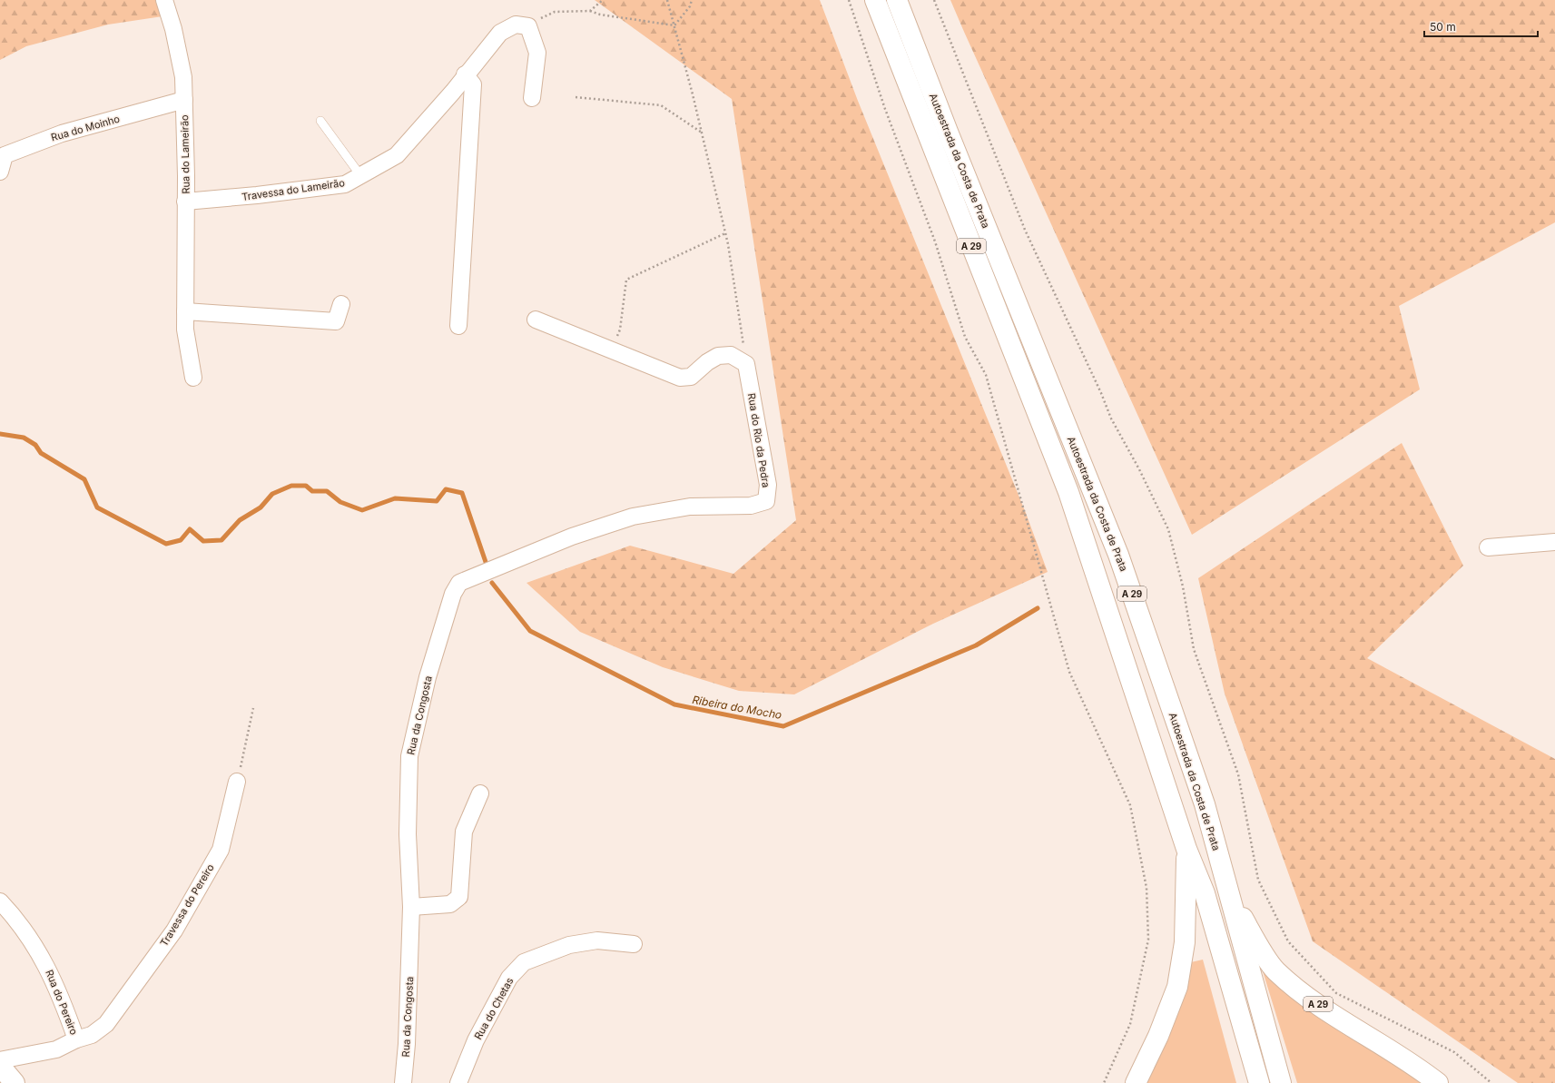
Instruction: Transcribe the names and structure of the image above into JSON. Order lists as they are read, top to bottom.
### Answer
{
  "streets": {
    "main road": ["Autoestrada da Costa de Prata", "A 29"],
    "street": [
      "Rua do Moinho",
      "Rua do Lameirão",
      "Travessa do Lameirão",
      "Rua do Rio da Pedra",
      "Rua da Congosta",
      "Travessa do Pereiro",
      "Rua do Pereiro",
      "Rua do Chetas"
    ]
  },
  "crossings": [
    ["Rua do Moinho", "Rua do Lameirão"],
    ["Rua do Lameirão", "Travessa do Lameirão"],
    ["Autoestrada da Costa de Prata", "A 29"],
    ["Rua do Rio da Pedra", "Rua da Congosta"],
    ["Travessa do Pereiro", "Rua do Pereiro"]
  ],
  "water": ["Ribeira do Mocho"],
  "scale_bar": "50 m"
}
